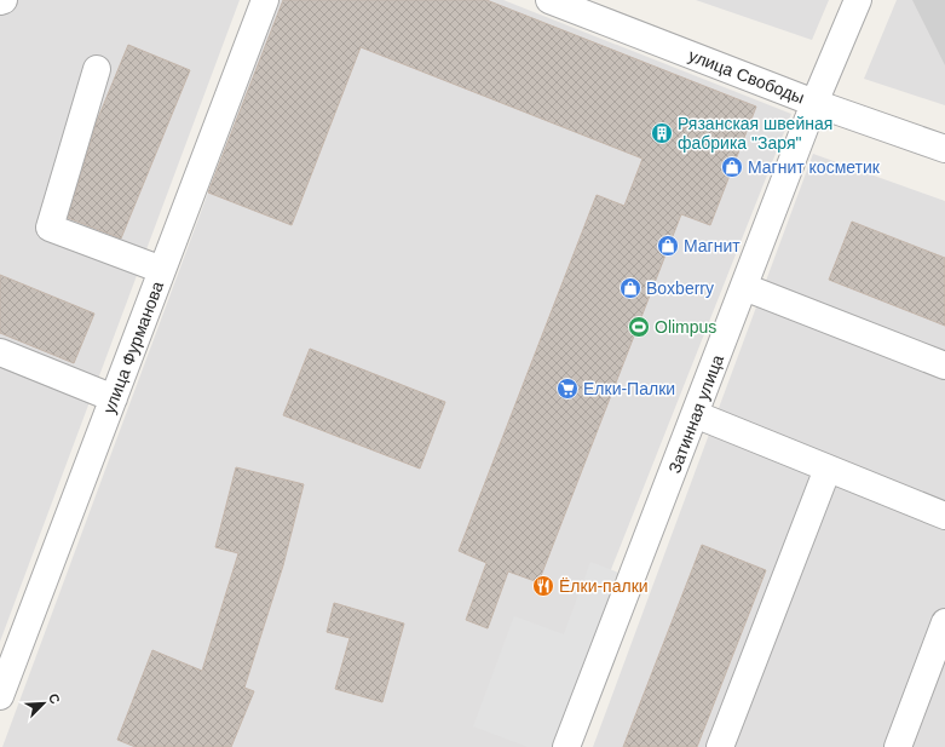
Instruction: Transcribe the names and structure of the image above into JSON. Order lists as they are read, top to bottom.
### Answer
{
  "streets": {
    "street": ["улица Свободы", "улица Фурманова", "Затинная улица"]
  },
  "crossings": [
    ["улица Свободы", "Затинная улица"]
  ],
  "places": {
    "building": ["Рязанская швейная фабрика \"Заря\""],
    "shop": ["Магнит косметик", "Магнит", "Boxberry"],
    "sports": ["Olimpus"],
    "supermarket": ["Елки-Палки"],
    "restaurant": ["Ёлки-палки"]
  },
  "north": "top right"
}
